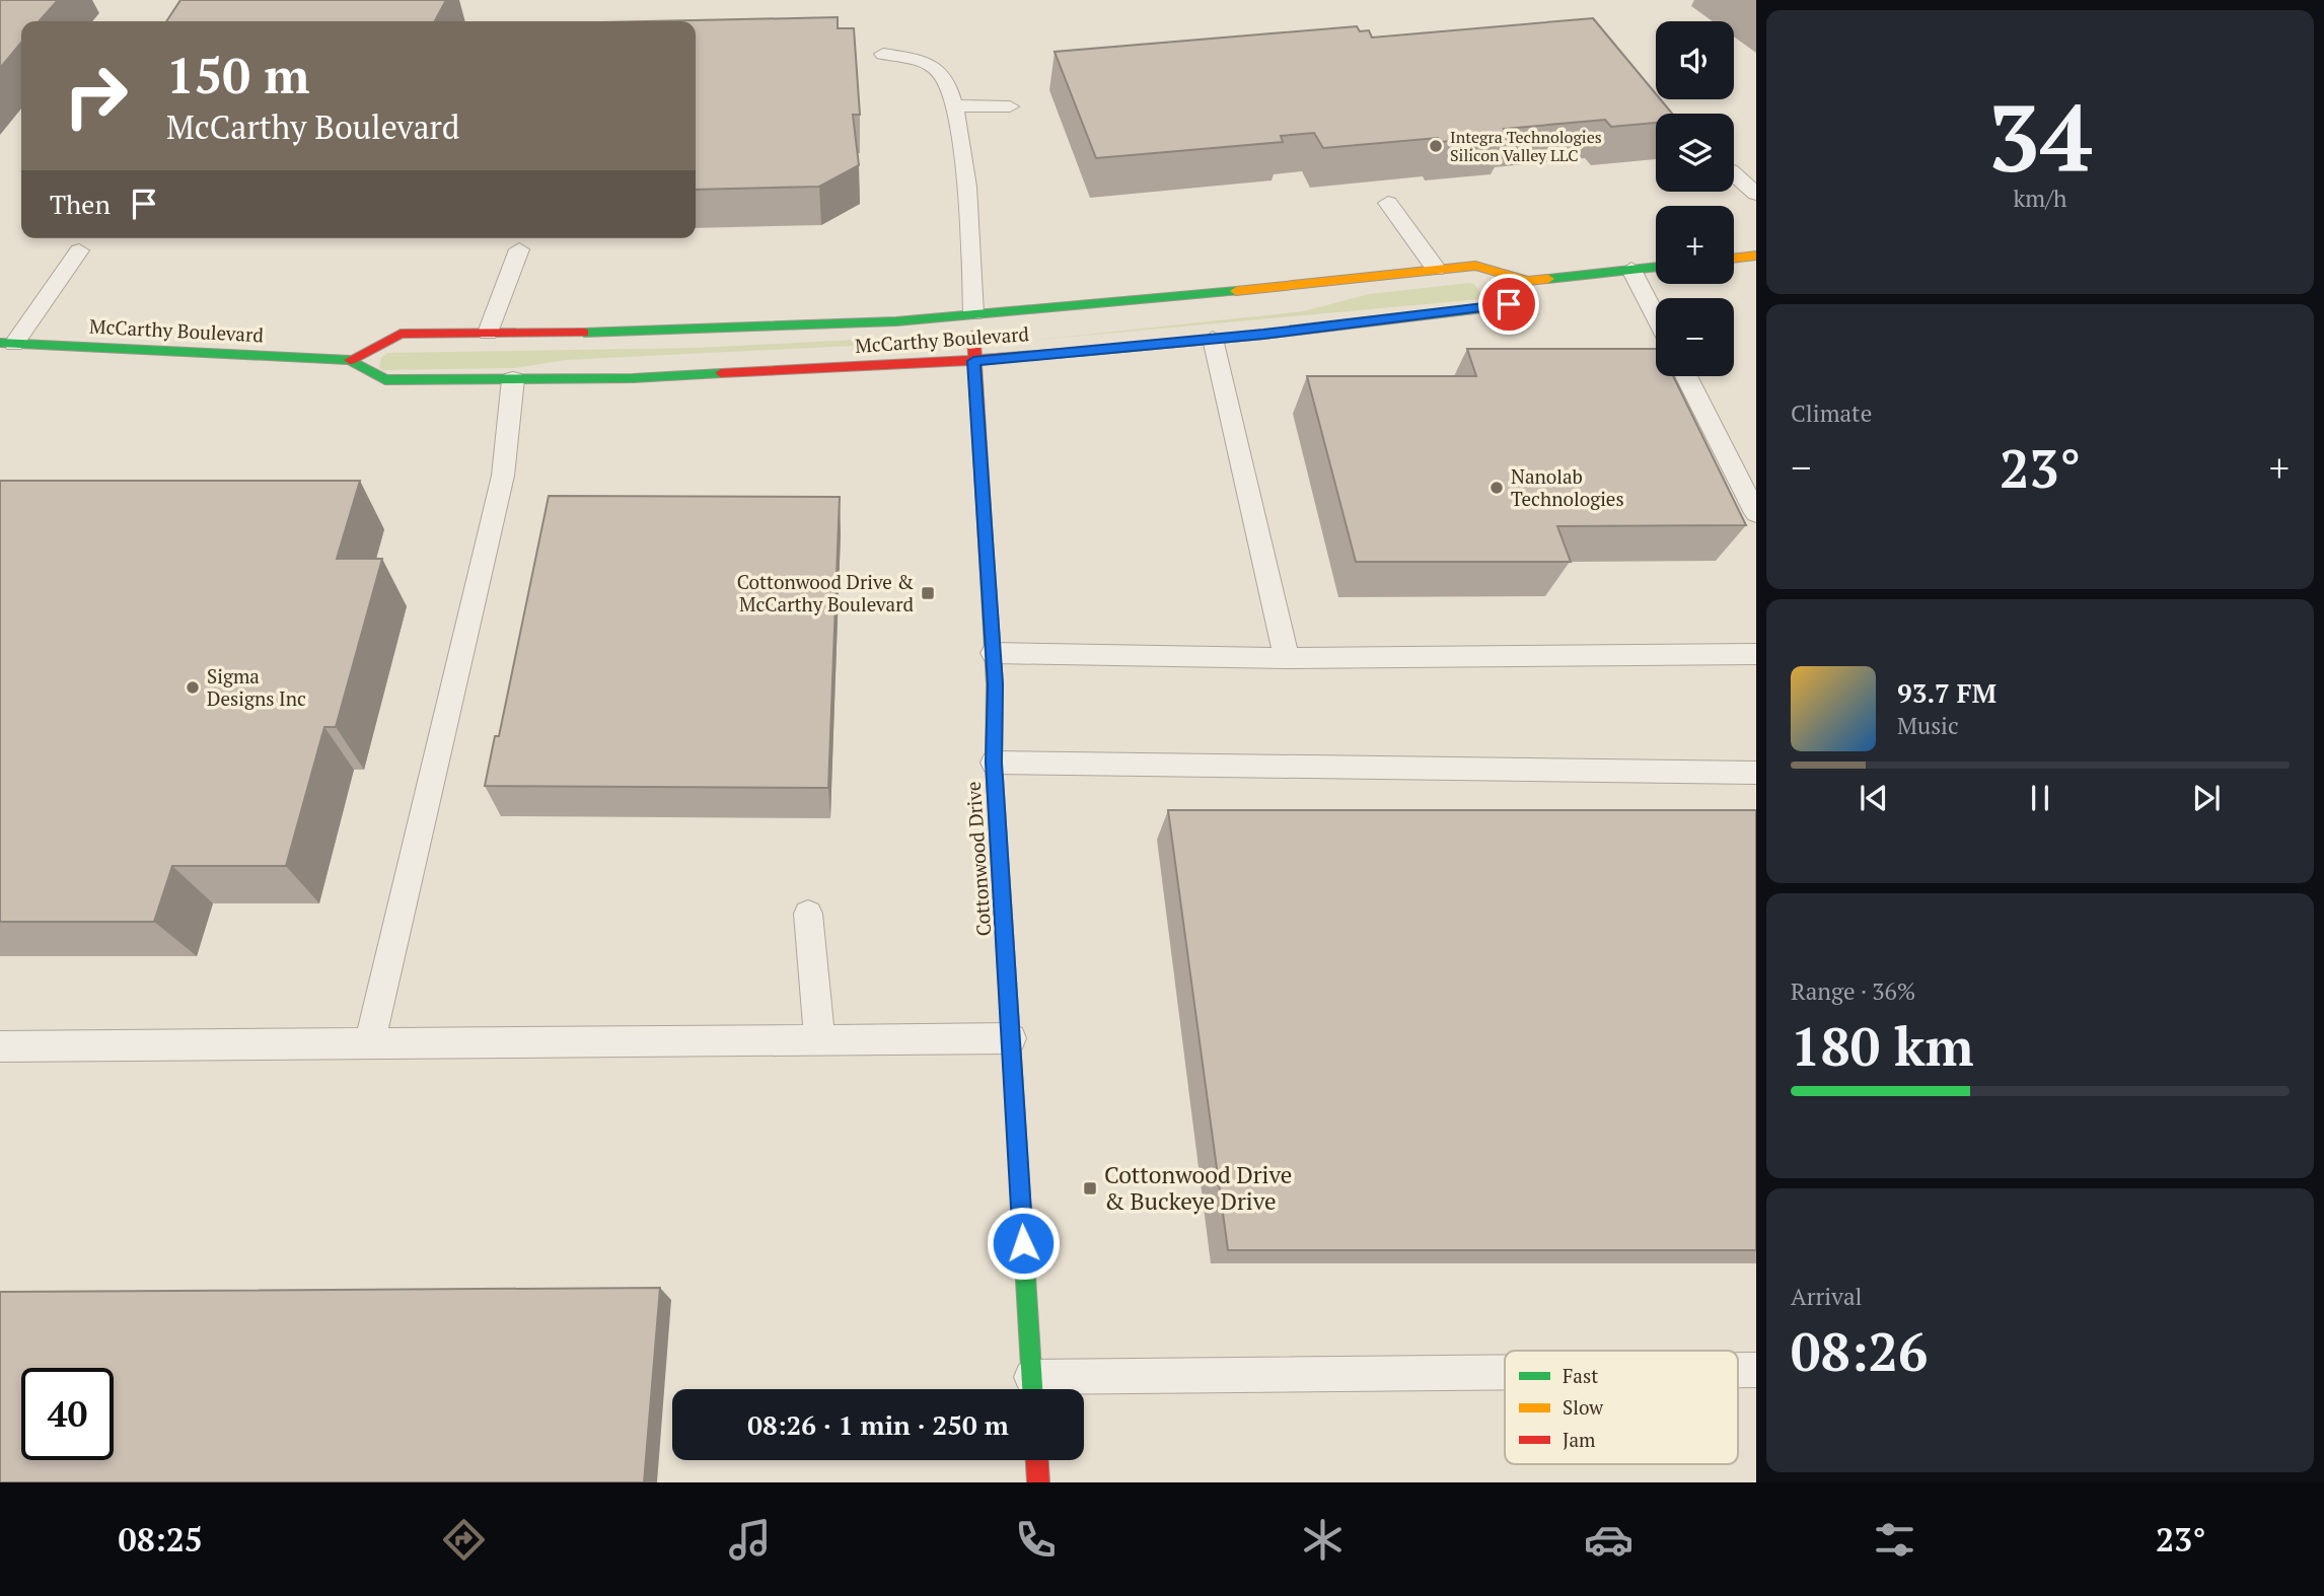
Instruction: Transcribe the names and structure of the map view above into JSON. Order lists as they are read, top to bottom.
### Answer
{
  "streets": {
    "main road": ["McCarthy Boulevard", "Cottonwood Drive"]
  },
  "crossings": [
    ["McCarthy Boulevard", "Cottonwood Drive"]
  ],
  "places": {
    "other": ["Integra Technologies Silicon Valley LLC", "Nanolab Technologies", "Sigma Designs Inc"],
    "transit": ["Cottonwood Drive & McCarthy Boulevard", "Cottonwood Drive & Buckeye Drive"]
  },
  "legend": ["Fast", "Slow", "Jam"],
  "page": {
    "tile": [
      ["34", "km/h"],
      "Climate",
      ["Range · 36%", "180 km"],
      ["Arrival", "08:26"]
    ],
    "map_buttons": ["+", "−"],
    "turn": ["150 m", "McCarthy Boulevard"],
    "then": "Then",
    "heat": ["−", "23°", "+"],
    "song": ["93.7 FM", "Music"],
    "limit": "40",
    "trip": "08:26 · 1 min · 250 m",
    "tabs": ["08:25", "23°"]
  }
}
